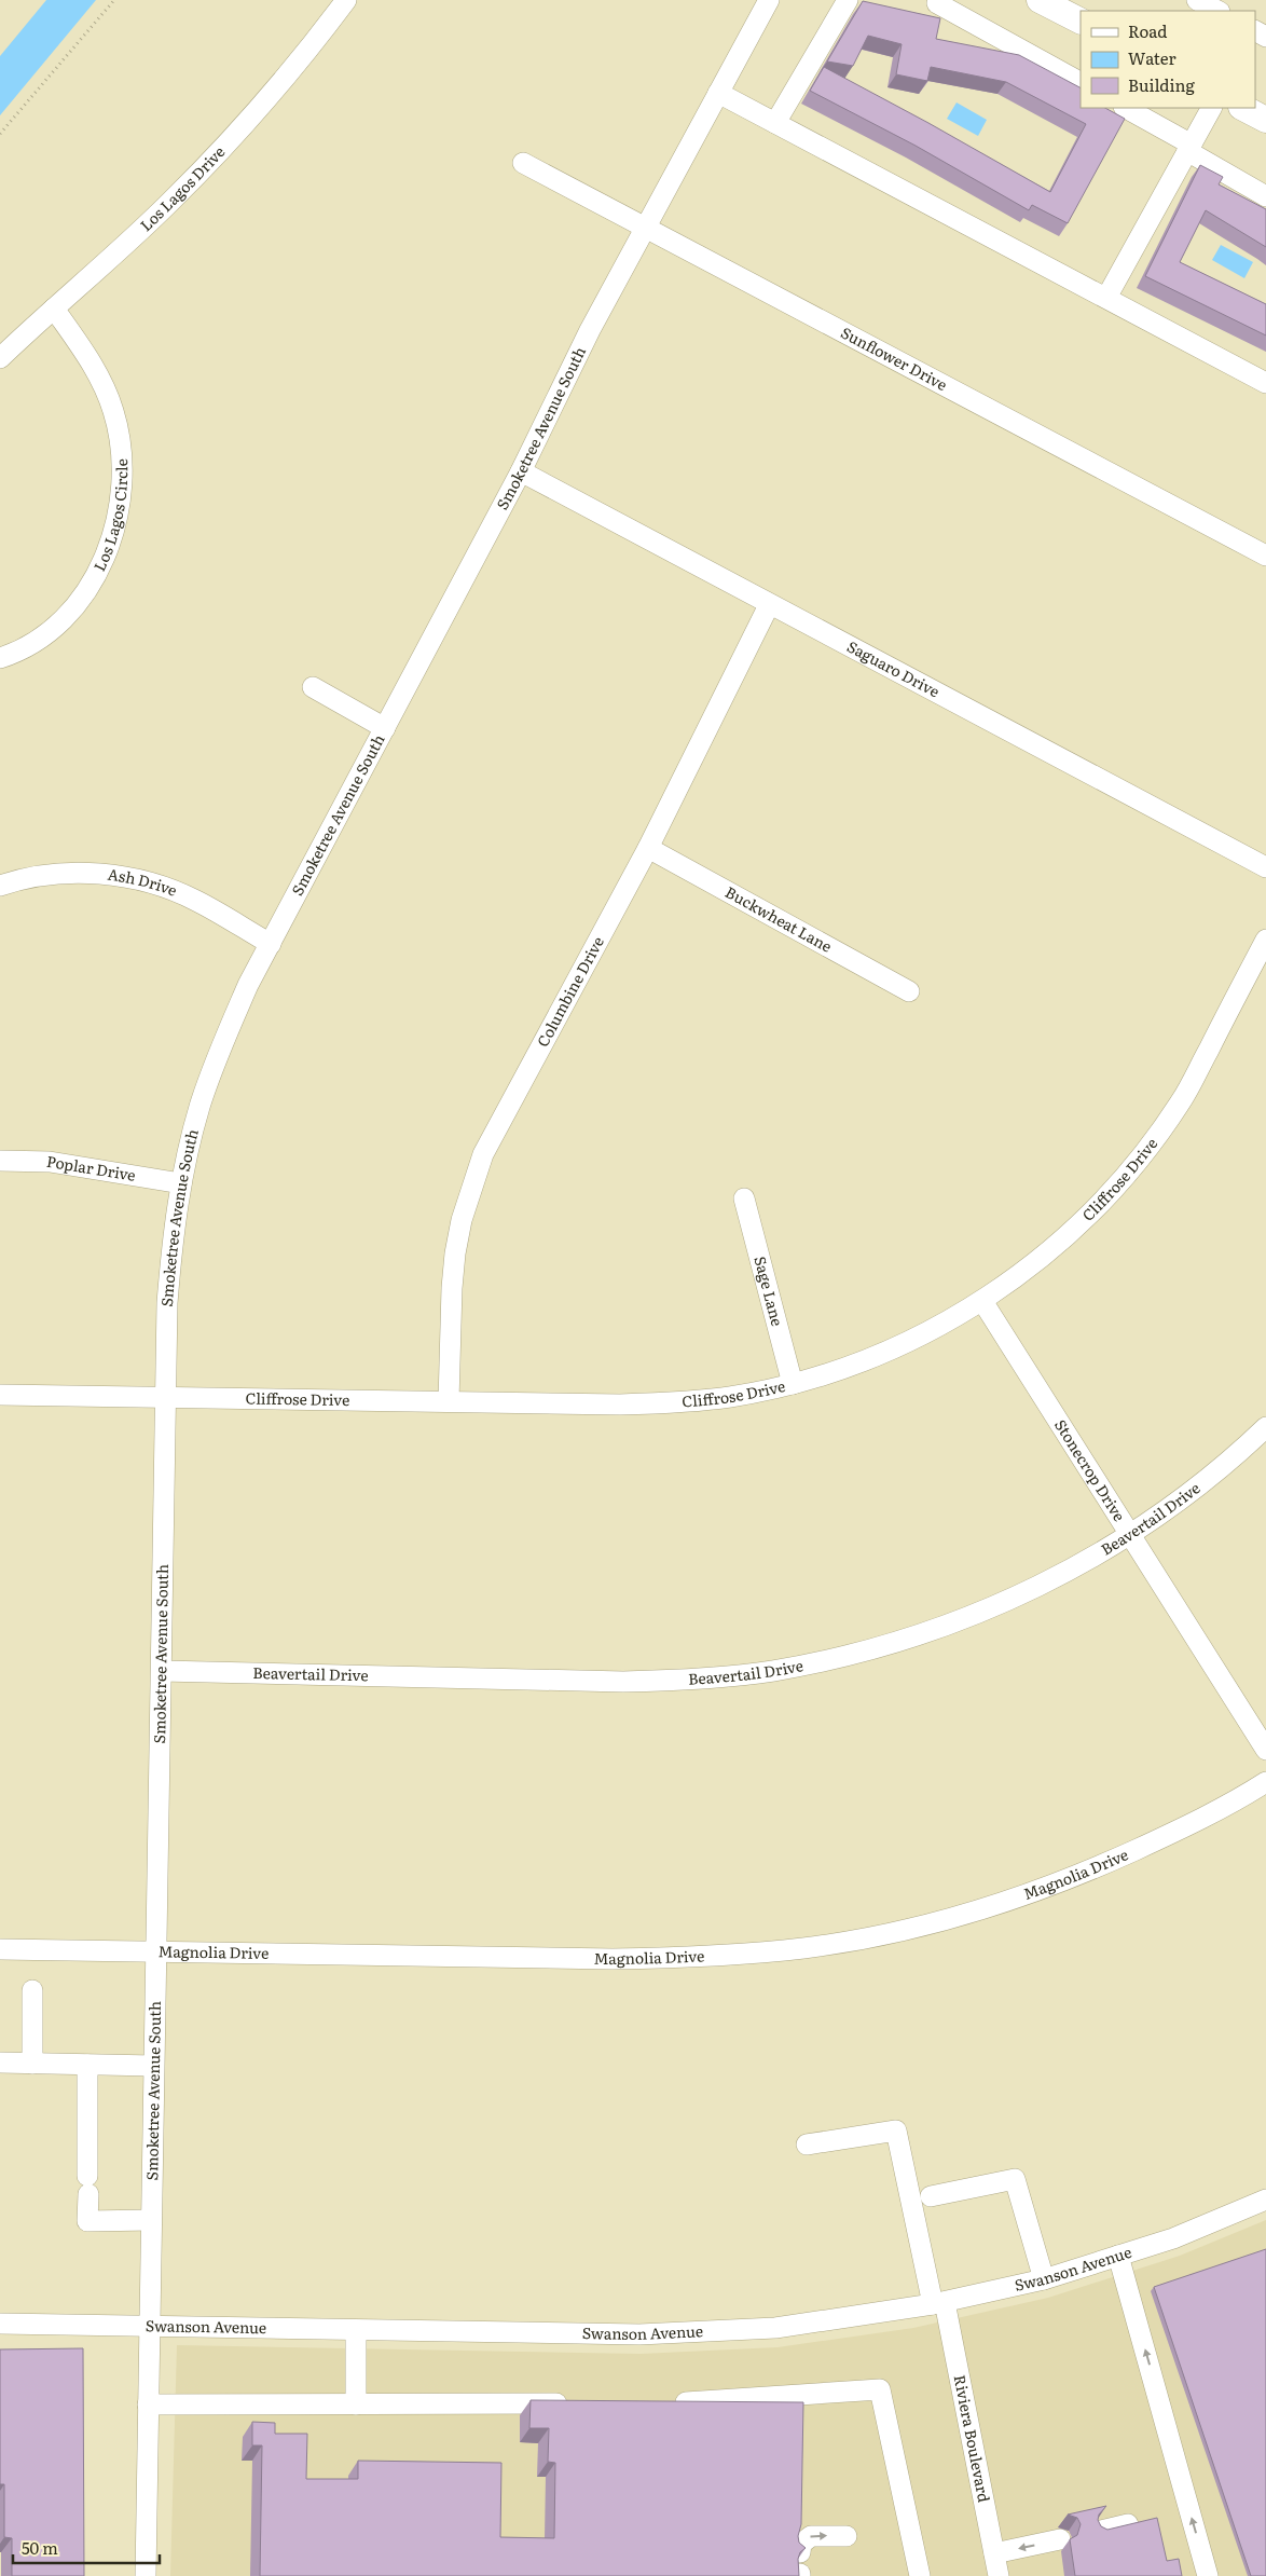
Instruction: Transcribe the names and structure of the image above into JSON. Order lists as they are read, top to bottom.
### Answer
{
  "streets": {
    "street": [
      "Los Lagos Drive",
      "Sunflower Drive",
      "Smoketree Avenue South",
      "Los Lagos Circle",
      "Saguaro Drive",
      "Ash Drive",
      "Buckwheat Lane",
      "Columbine Drive",
      "Poplar Drive",
      "Cliffrose Drive",
      "Sage Lane",
      "Stonecrop Drive",
      "Beavertail Drive",
      "Magnolia Drive",
      "Swanson Avenue",
      "Riviera Boulevard"
    ]
  },
  "crossings": [
    ["Los Lagos Drive", "Los Lagos Circle"],
    ["Sunflower Drive", "Smoketree Avenue South"],
    ["Smoketree Avenue South", "Saguaro Drive"],
    ["Smoketree Avenue South", "Ash Drive"],
    ["Smoketree Avenue South", "Poplar Drive"],
    ["Smoketree Avenue South", "Cliffrose Drive"],
    ["Smoketree Avenue South", "Beavertail Drive"],
    ["Smoketree Avenue South", "Magnolia Drive"],
    ["Smoketree Avenue South", "Swanson Avenue"],
    ["Saguaro Drive", "Columbine Drive"],
    ["Buckwheat Lane", "Columbine Drive"],
    ["Columbine Drive", "Cliffrose Drive"],
    ["Cliffrose Drive", "Sage Lane"],
    ["Cliffrose Drive", "Stonecrop Drive"],
    ["Stonecrop Drive", "Beavertail Drive"],
    ["Swanson Avenue", "Riviera Boulevard"]
  ],
  "legend": ["Road", "Water", "Building"],
  "scale_bar": "50 m"
}
